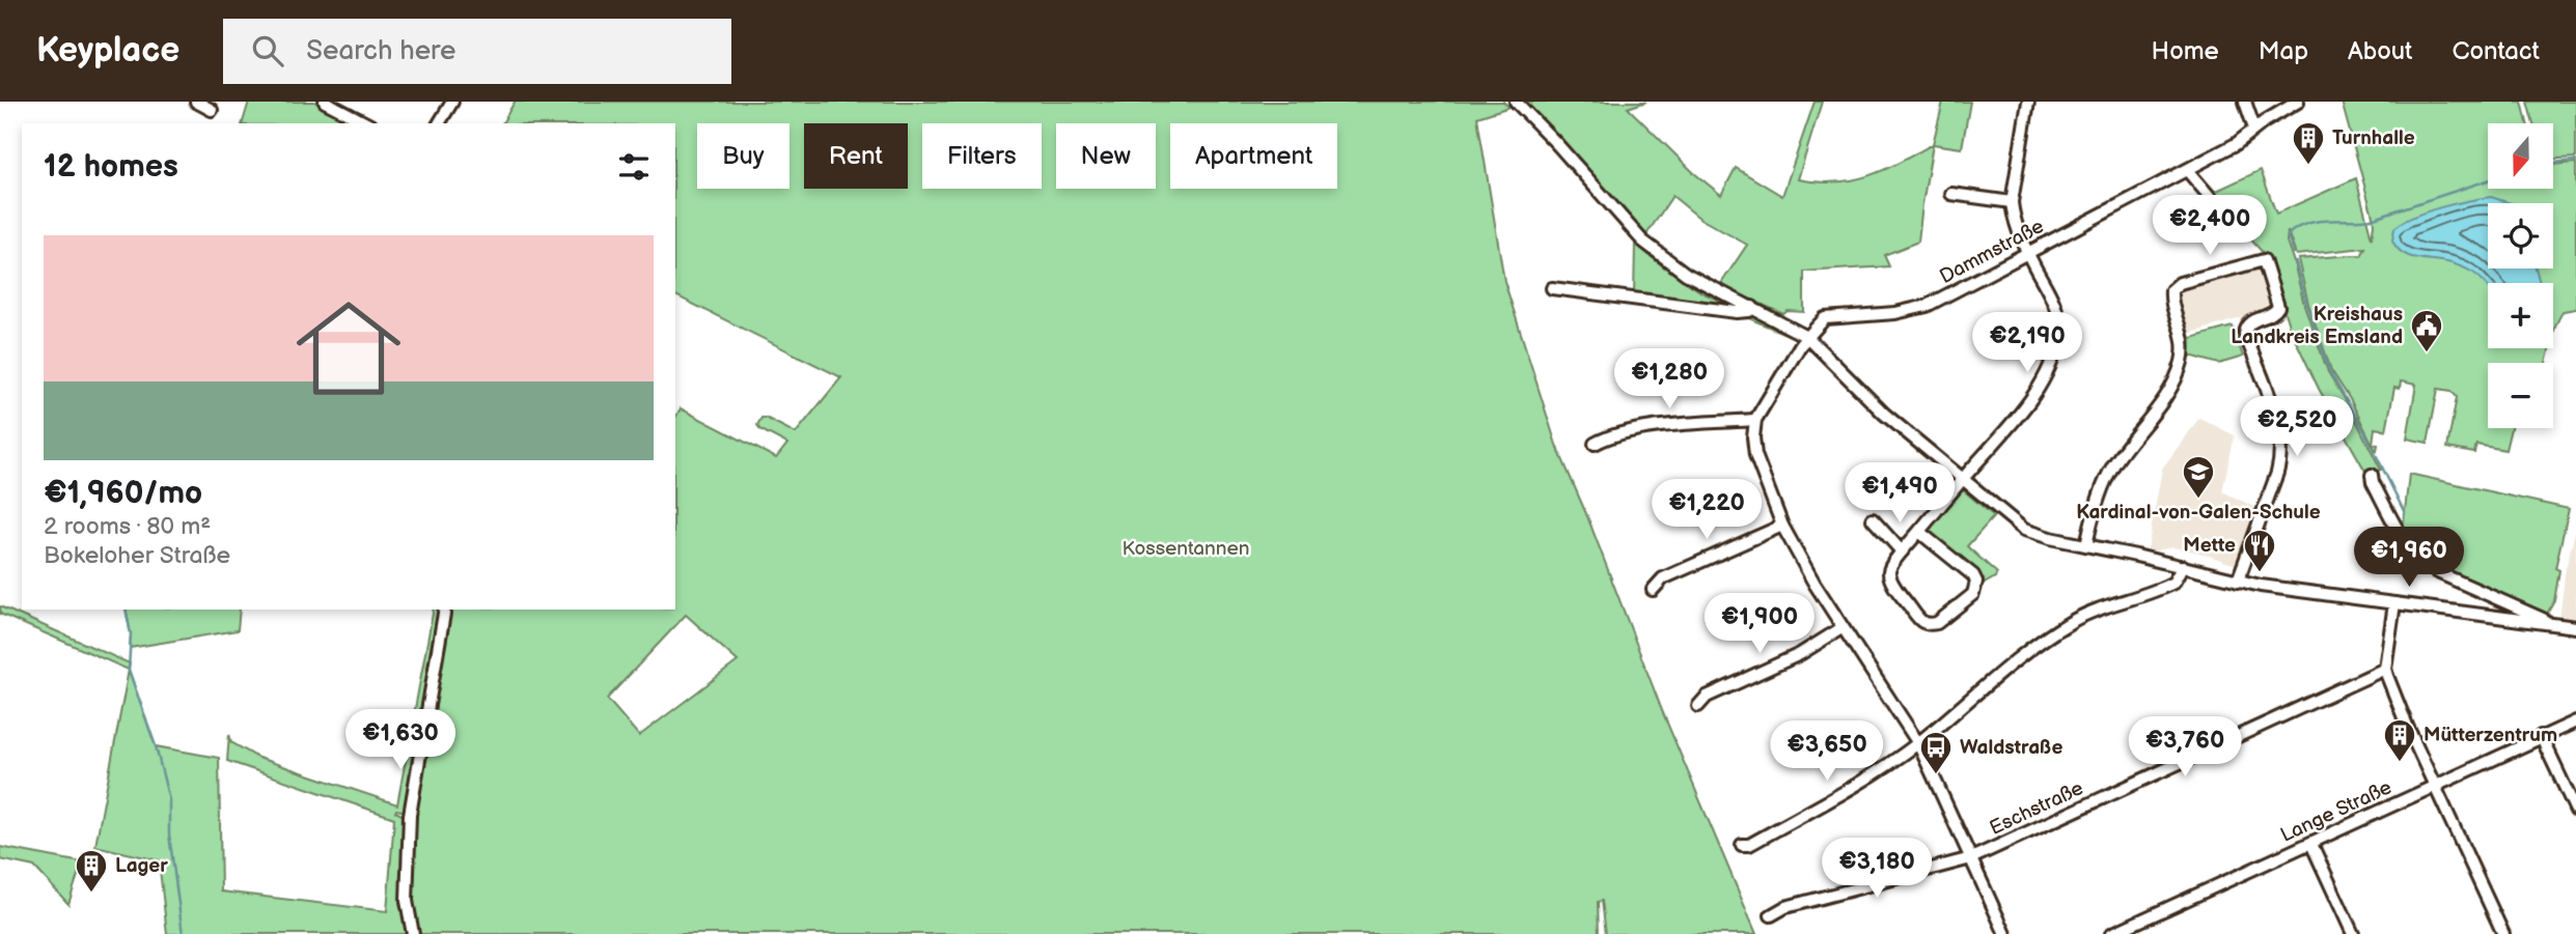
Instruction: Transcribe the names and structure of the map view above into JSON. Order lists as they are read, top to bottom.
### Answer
{
  "streets": {
    "street": ["Dammstraße", "Eschstraße", "Lange Straße"]
  },
  "parks": ["Kossentannen"],
  "places": {
    "building": ["Turnhalle", "Mütterzentrum", "Lager"],
    "public building": ["Kreishaus Landkreis Emsland"],
    "school or university": ["Kardinal-von-Galen-Schule"],
    "restaurant": ["Mette"],
    "bus stop": ["Waldstraße"]
  },
  "north": "bottom",
  "page": {
    "header": "Keyplace",
    "search": "Search here",
    "nav": [
      "Home",
      "Map",
      "About",
      "Contact"
    ],
    "map_buttons": ["+", "−"],
    "chip": [
      "Buy",
      "Rent",
      "Filters",
      "New",
      "Apartment"
    ],
    "heading": "12 homes",
    "price": [
      "€2,400",
      "€2,190",
      "€1,280",
      "€2,520",
      "€1,490",
      "€1,220",
      "€1,960",
      "€1,900",
      "€1,630",
      "€3,760",
      "€3,650",
      "€3,180"
    ],
    "list": [
      {
        "name": "€1,960/mo",
        "note": "2 rooms · 80 m² · Bokeloher Straße"
      }
    ]
  }
}
